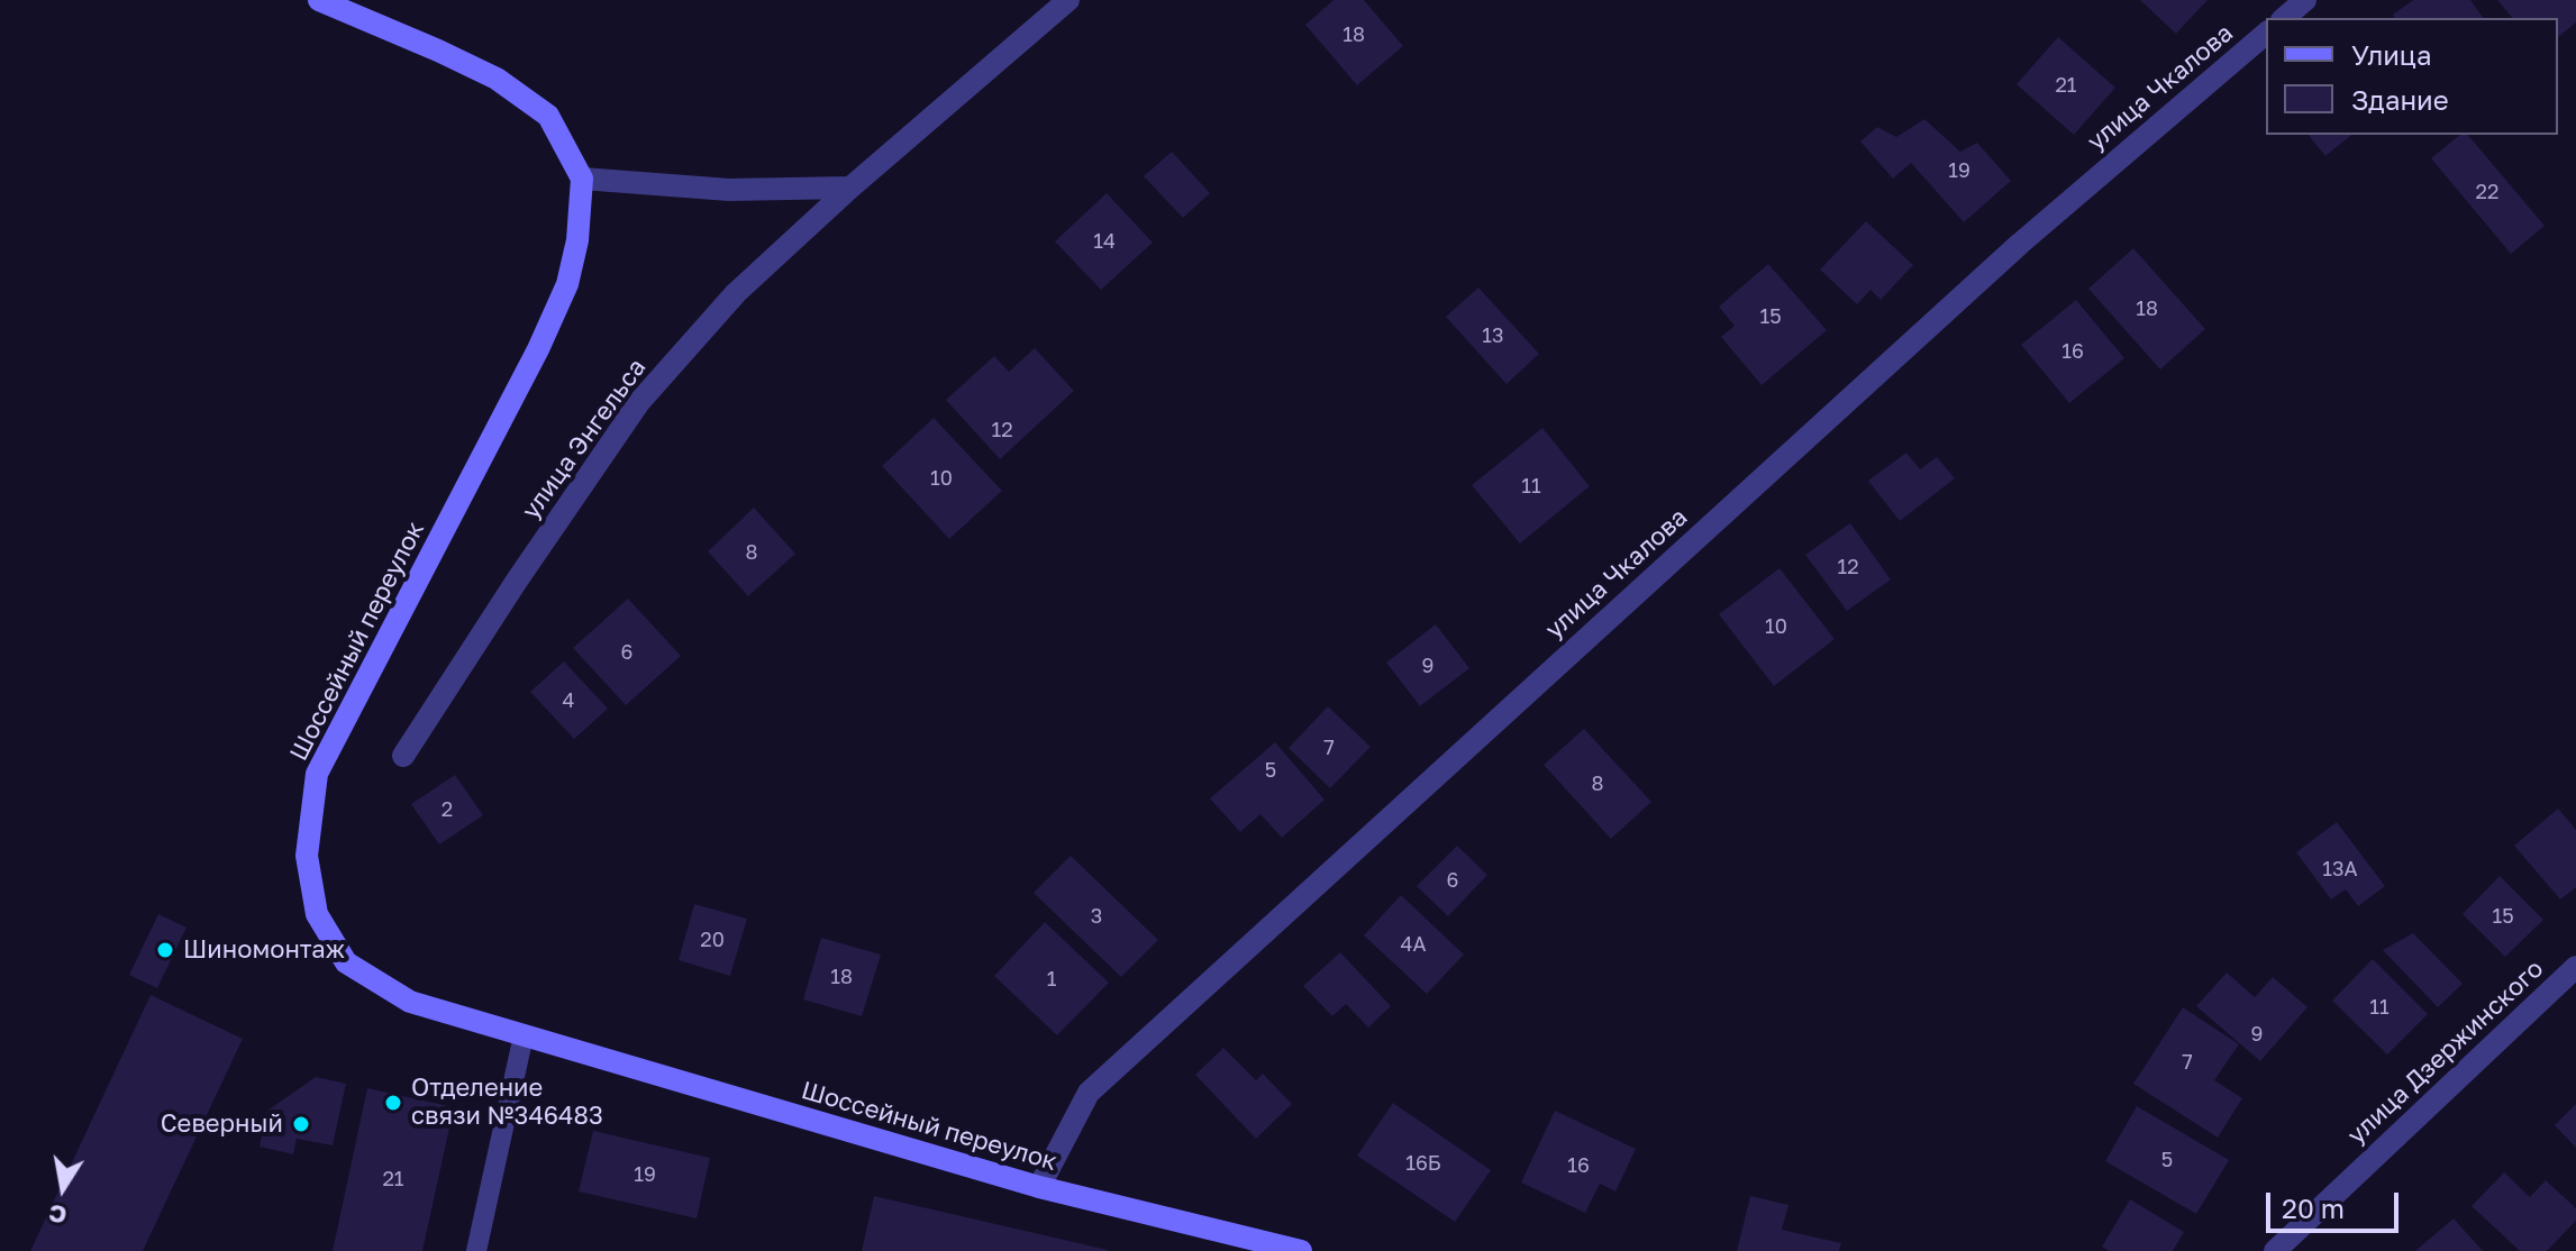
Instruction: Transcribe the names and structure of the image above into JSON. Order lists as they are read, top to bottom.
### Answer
{
  "streets": {
    "main road": ["Шоссейный переулок"],
    "street": ["улица Чкалова", "улица Энгельса", "улица Дзержинского"]
  },
  "crossings": [
    ["улица Чкалова", "Шоссейный переулок"]
  ],
  "places": ["Шиномонтаж", "Отделение связи №346483", "Северный"],
  "house_numbers": [
    "18",
    "21",
    "19",
    "22",
    "14",
    "18",
    "15",
    "13",
    "16",
    "12",
    "10",
    "11",
    "8",
    "12",
    "10",
    "6",
    "9",
    "4",
    "7",
    "5",
    "8",
    "2",
    "13А",
    "6",
    "3",
    "15",
    "20",
    "4А",
    "18",
    "1",
    "11",
    "9",
    "7",
    "5",
    "16Б",
    "16",
    "19",
    "21"
  ],
  "legend": ["Улица", "Здание"],
  "scale_bar": "20 m",
  "north": "bottom"
}
